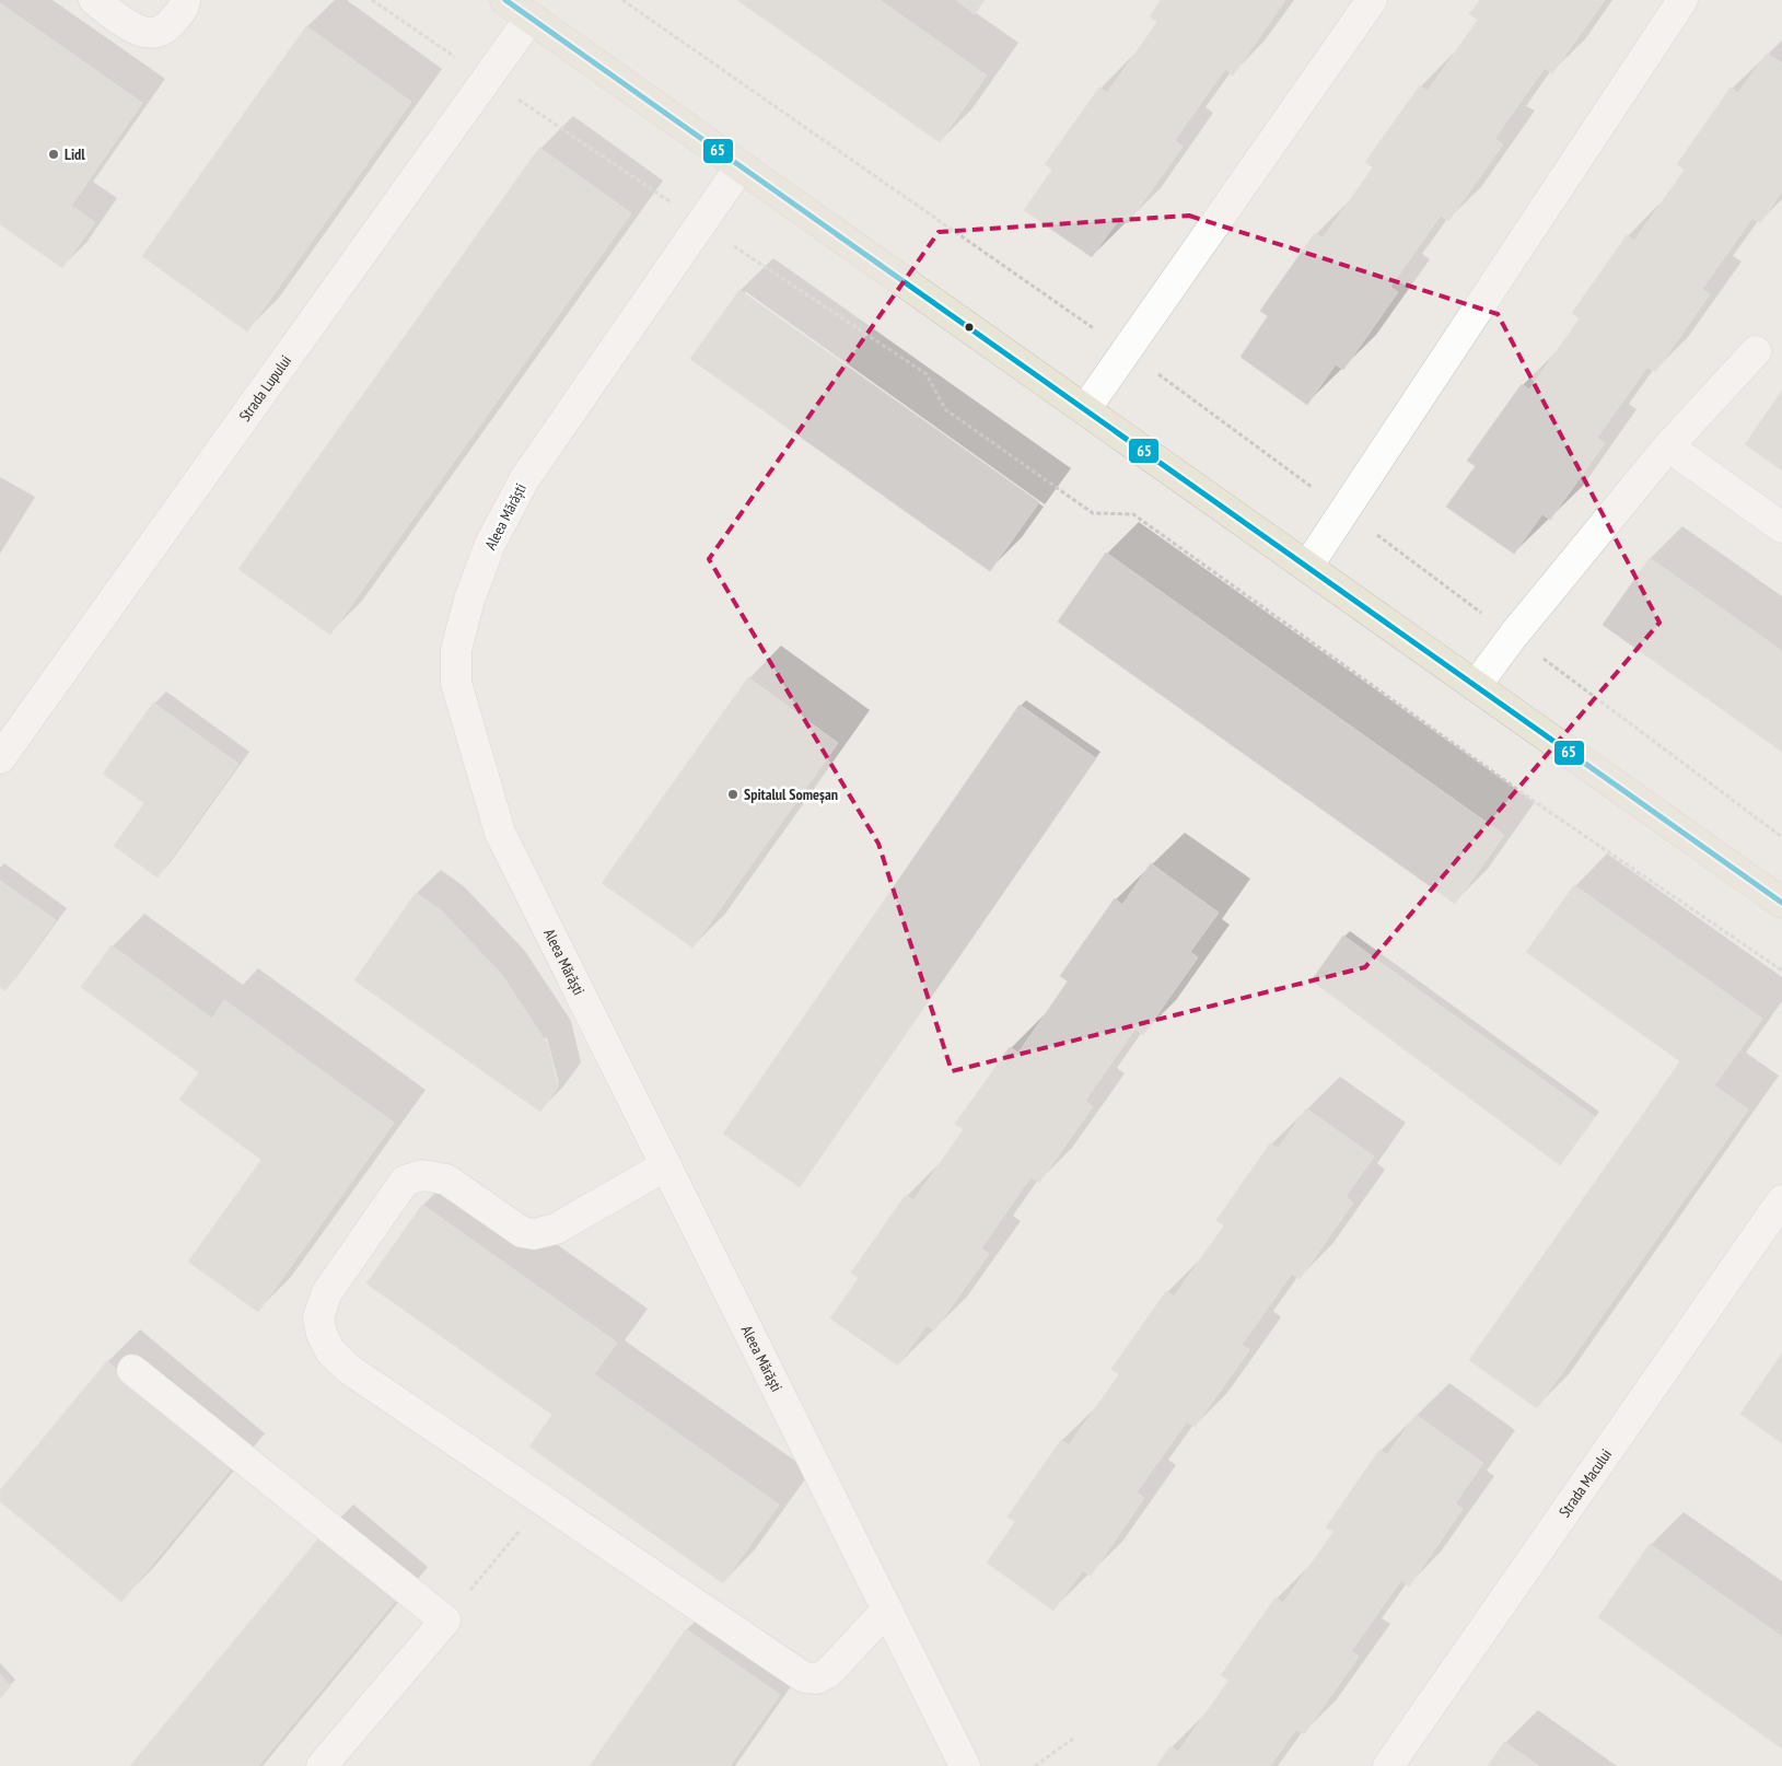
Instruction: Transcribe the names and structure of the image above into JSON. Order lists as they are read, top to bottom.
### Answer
{
  "streets": {
    "street": ["Strada Lupului", "Aleea Mărăști", "Strada Macului"]
  },
  "places": ["Lidl", "Spitalul Someșan"],
  "lines": ["transit line 65"]
}
